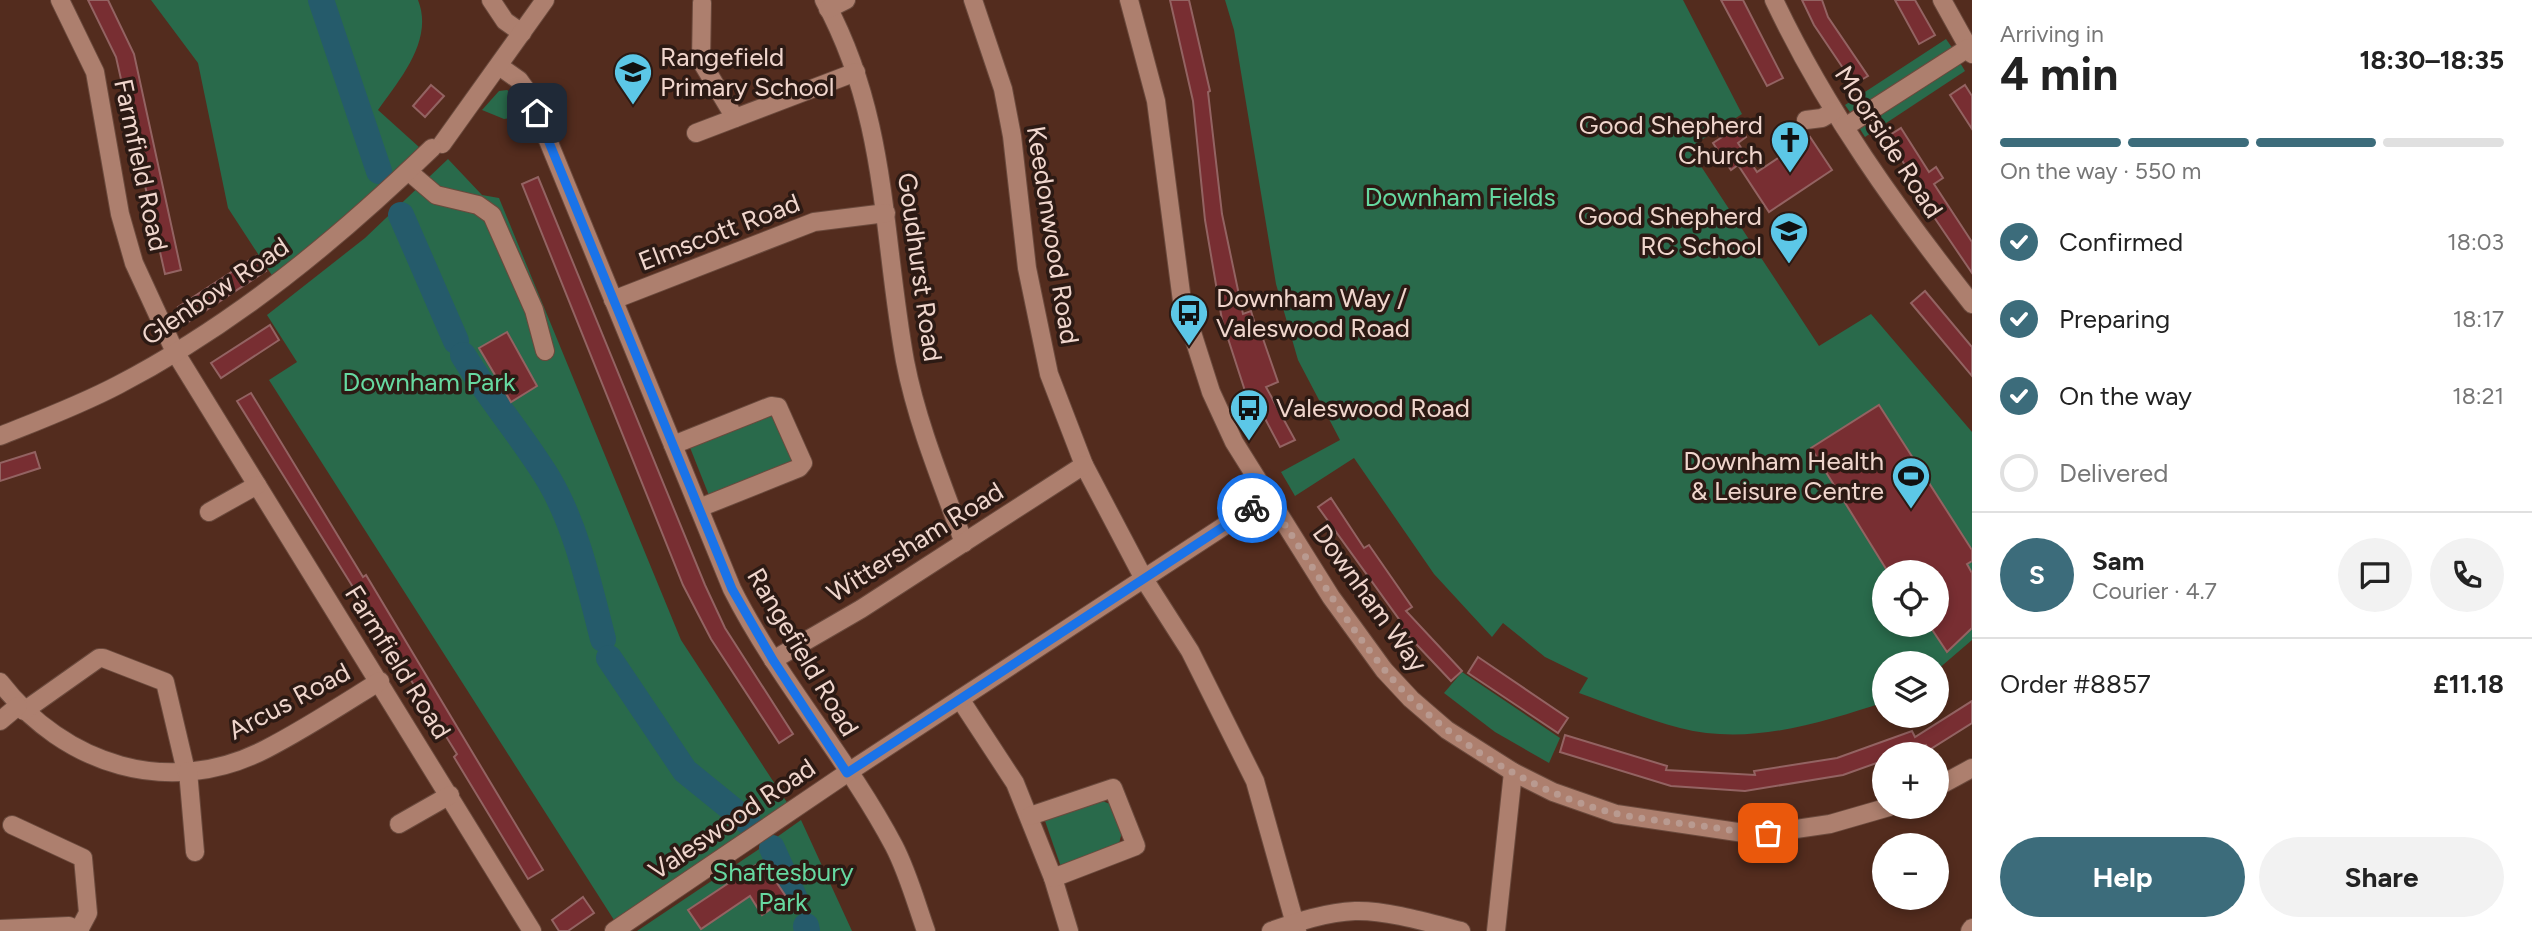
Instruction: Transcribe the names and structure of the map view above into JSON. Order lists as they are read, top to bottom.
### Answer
{
  "streets": {
    "street": [
      "Moorside Road",
      "Farmfield Road",
      "Elmscott Road",
      "Keedonwood Road",
      "Goudhurst Road",
      "Glenbow Road",
      "Wittersham Road",
      "Downham Way",
      "Rangefield Road",
      "Arcus Road",
      "Valeswood Road"
    ]
  },
  "crossings": [
    ["Farmfield Road", "Glenbow Road"],
    ["Farmfield Road", "Arcus Road"],
    ["Elmscott Road", "Goudhurst Road"],
    ["Elmscott Road", "Rangefield Road"],
    ["Keedonwood Road", "Wittersham Road"],
    ["Keedonwood Road", "Valeswood Road"],
    ["Goudhurst Road", "Wittersham Road"],
    ["Glenbow Road", "Rangefield Road"],
    ["Wittersham Road", "Rangefield Road"],
    ["Downham Way", "Valeswood Road"],
    ["Rangefield Road", "Valeswood Road"]
  ],
  "parks": ["Downham Fields", "Downham Park", "Shaftesbury Park"],
  "places": {
    "school or university": ["Rangefield Primary School", "Good Shepherd RC School"],
    "church": ["Good Shepherd Church"],
    "bus stop": ["Downham Way / Valeswood Road", "Valeswood Road"],
    "sports": ["Downham Health & Leisure Centre"]
  },
  "page": {
    "heading": ["4 min", "Arriving in", "18:30–18:35"],
    "panel": [
      "Sam",
      "Courier · 4.7",
      "Order #8857",
      "£11.18"
    ],
    "bar": "On the way · 550 m",
    "list": [
      ["Confirmed", "18:03"],
      ["Preparing", "18:17"],
      ["On the way", "18:21"],
      "Delivered"
    ],
    "round": "S",
    "map_buttons": ["+", "−"],
    "buttons": ["Help", "Share"]
  }
}
